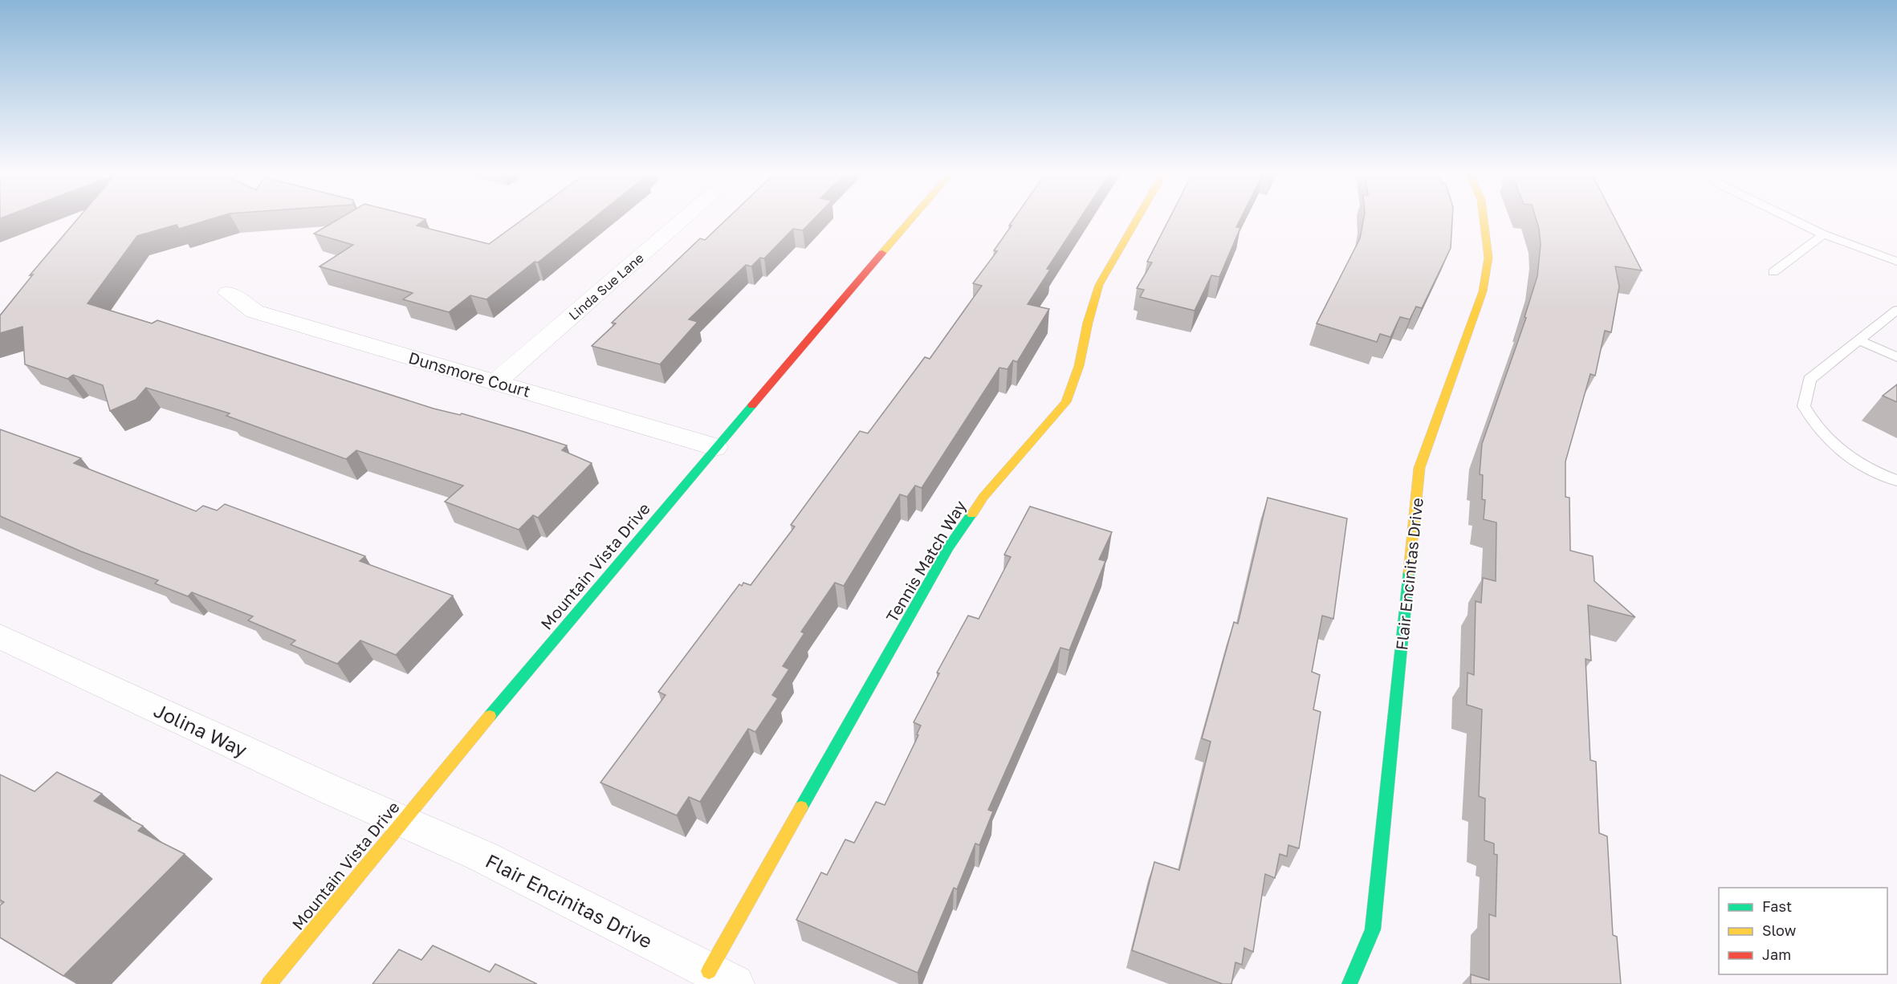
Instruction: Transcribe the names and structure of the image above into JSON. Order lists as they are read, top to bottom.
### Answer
{
  "streets": {
    "street": [
      "Linda Sue Lane",
      "Dunsmore Court",
      "Tennis Match Way",
      "Mountain Vista Drive",
      "Flair Encinitas Drive",
      "Jolina Way"
    ]
  },
  "crossings": [
    ["Linda Sue Lane", "Dunsmore Court"],
    ["Dunsmore Court", "Mountain Vista Drive"],
    ["Tennis Match Way", "Flair Encinitas Drive"],
    ["Mountain Vista Drive", "Flair Encinitas Drive"],
    ["Mountain Vista Drive", "Jolina Way"],
    ["Flair Encinitas Drive", "Jolina Way"]
  ],
  "legend": ["Fast", "Slow", "Jam"]
}
